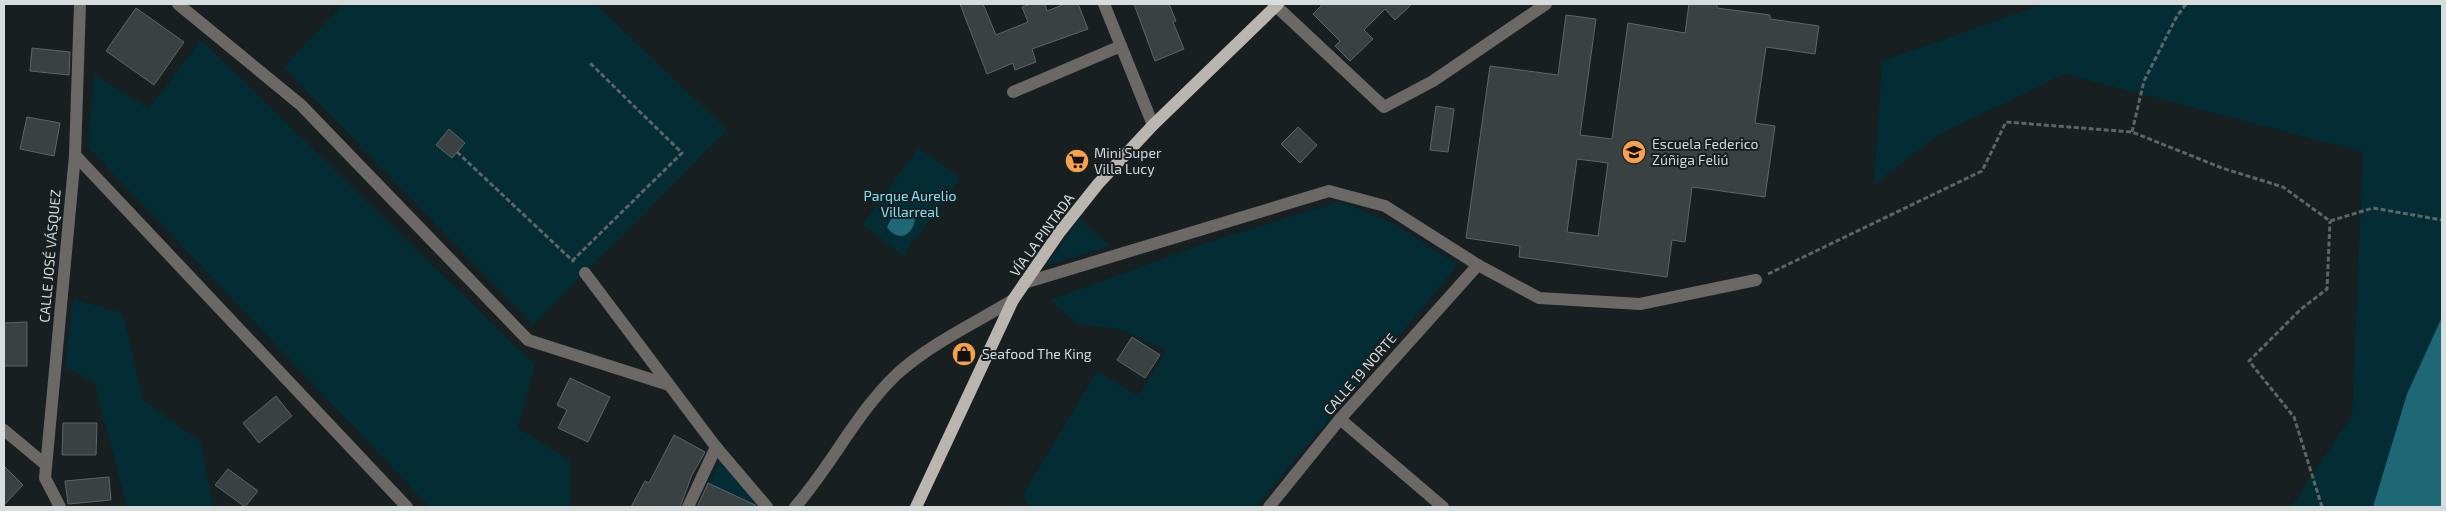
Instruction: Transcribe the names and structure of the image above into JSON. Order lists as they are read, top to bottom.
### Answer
{
  "streets": {
    "main road": ["VÍA LA PINTADA"],
    "street": ["CALLE JOSÉ VÁSQUEZ", "CALLE 19 NORTE"]
  },
  "parks": ["Parque Aurelio Villarreal"],
  "places": {
    "school or university": ["Escuela Federico Zúñiga Feliú"],
    "supermarket": ["Mini Super Villa Lucy"],
    "shop": ["Seafood The King"]
  }
}
